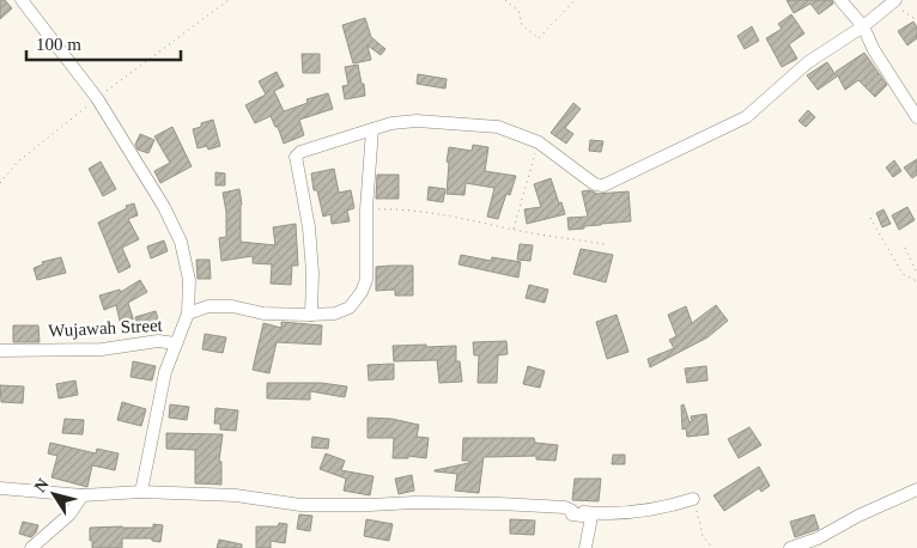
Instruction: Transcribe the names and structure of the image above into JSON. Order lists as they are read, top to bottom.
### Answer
{
  "streets": {
    "street": ["Wujawah Street"]
  },
  "scale_bar": "100 m",
  "north": "top left"
}
